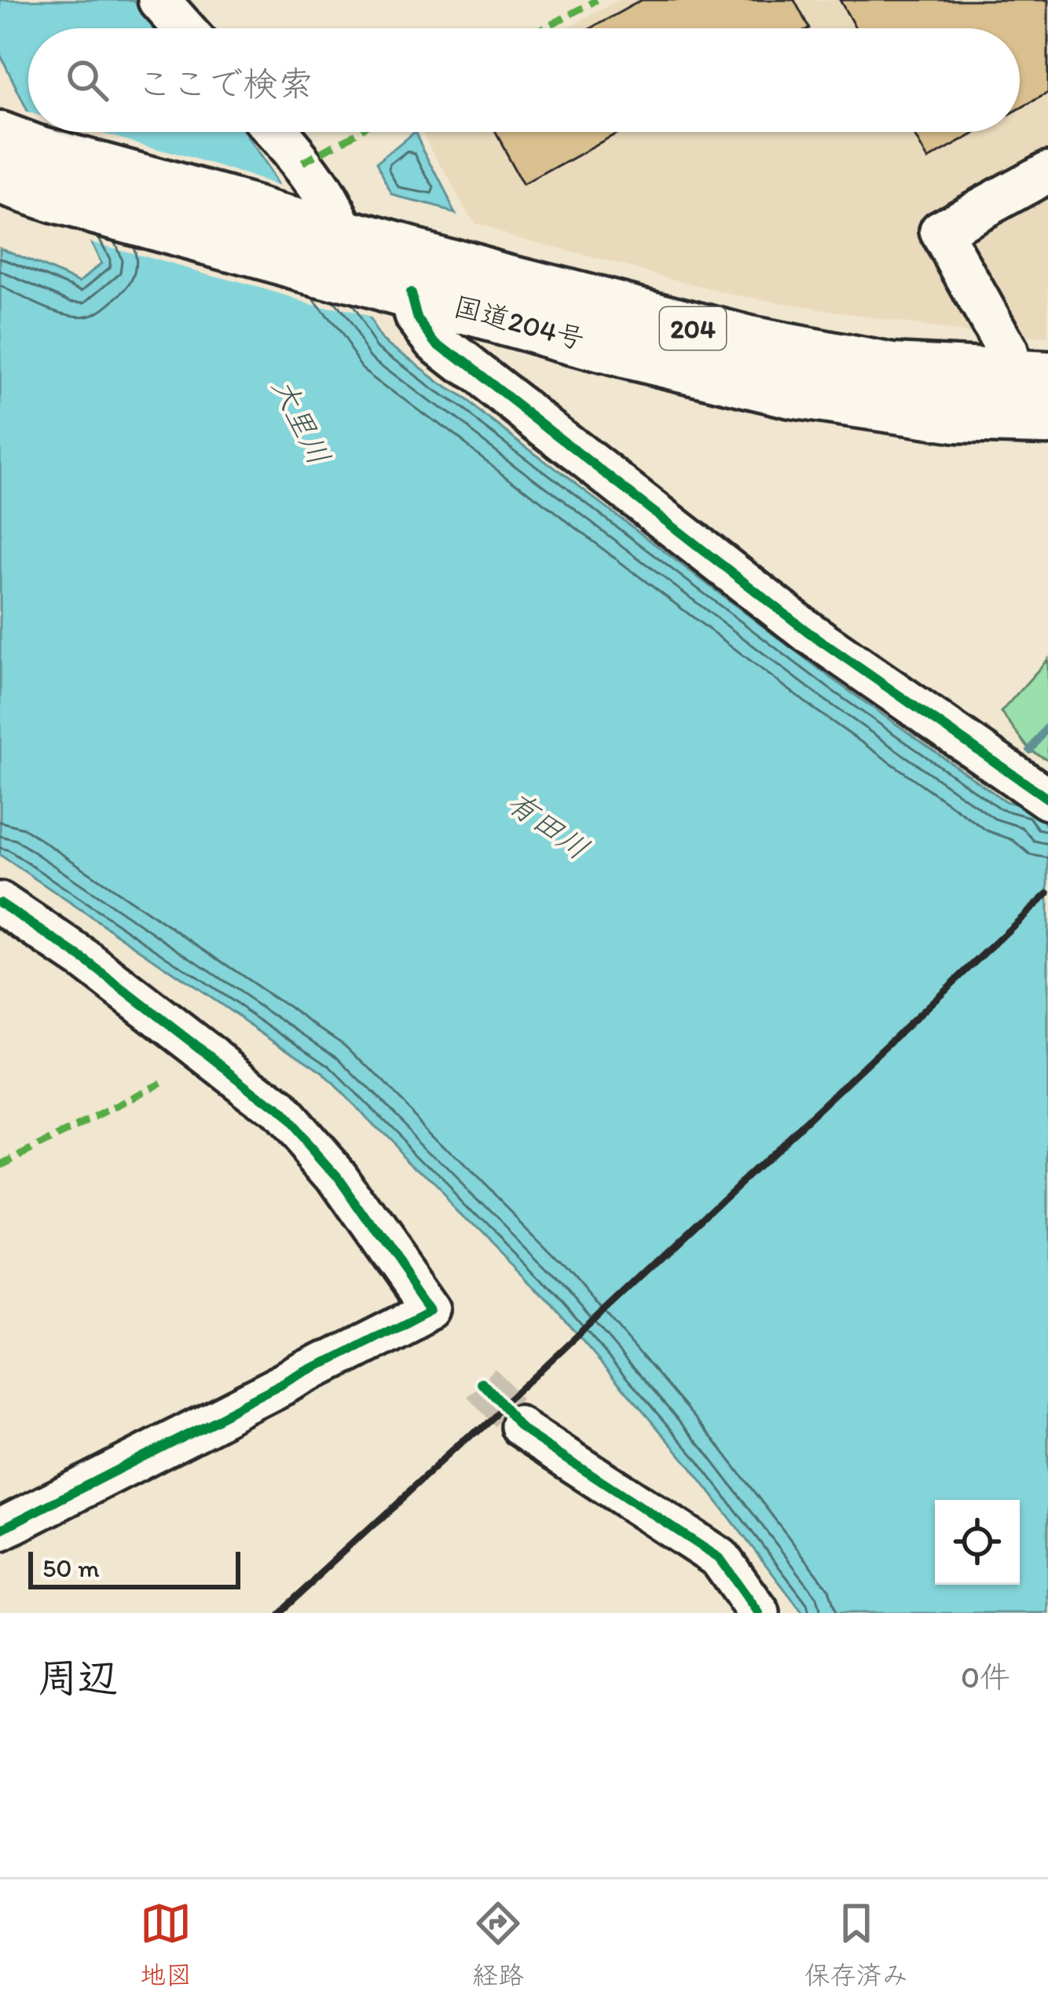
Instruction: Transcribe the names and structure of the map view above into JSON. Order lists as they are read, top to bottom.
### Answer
{
  "streets": {
    "highway": ["国道204号", "204"]
  },
  "water": ["大里川", "有田川"],
  "scale_bar": "50 m",
  "page": {
    "search": "ここで検索",
    "scale": "50 m",
    "heading": ["周辺", "0件"],
    "nav": ["地図", "経路", "保存済み"]
  }
}
